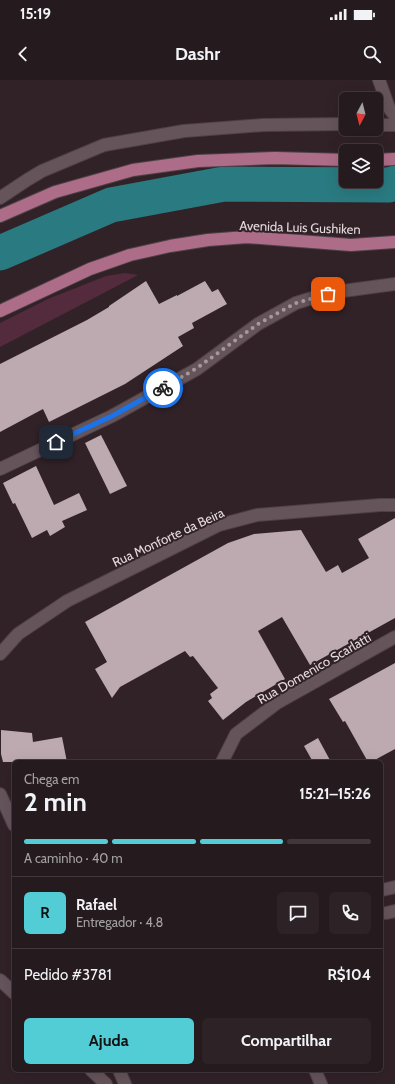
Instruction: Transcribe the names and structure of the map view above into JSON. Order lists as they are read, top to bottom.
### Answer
{
  "streets": {
    "main road": ["Avenida Luis Gushiken"],
    "street": ["Rua Monforte da Beira", "Rua Domenico Scarlatti"]
  },
  "north": "bottom",
  "page": {
    "status": "15:19",
    "header": "Dashr",
    "heading": ["2 min", "Chega em", "15:21–15:26"],
    "panel": [
      "Rafael",
      "Entregador · 4.8",
      "Pedido #3781",
      "R$104"
    ],
    "bar": "A caminho · 40 m",
    "round": "R",
    "buttons": ["Ajuda", "Compartilhar"]
  }
}
